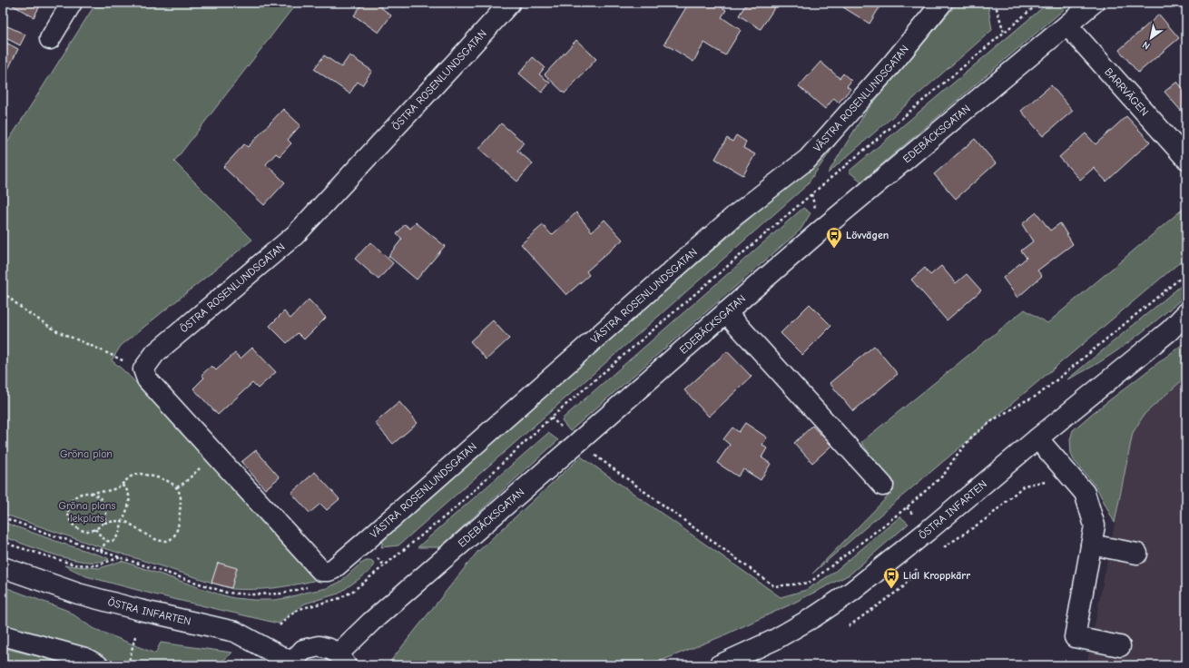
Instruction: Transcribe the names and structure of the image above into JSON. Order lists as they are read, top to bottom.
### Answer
{
  "streets": {
    "street": [
      "ÖSTRA ROSENLUNDSGATAN",
      "BARRVÄGEN",
      "VÄSTRA ROSENLUNDSGATAN",
      "EDEBÄCKSGATAN",
      "ÖSTRA INFARTEN"
    ]
  },
  "crossings": [
    ["BARRVÄGEN", "EDEBÄCKSGATAN"]
  ],
  "parks": ["Gröna plan", "Gröna plans lekplats"],
  "places": {
    "bus stop": ["Lövvägen", "Lidl Kroppkärr"]
  },
  "north": "bottom left"
}
